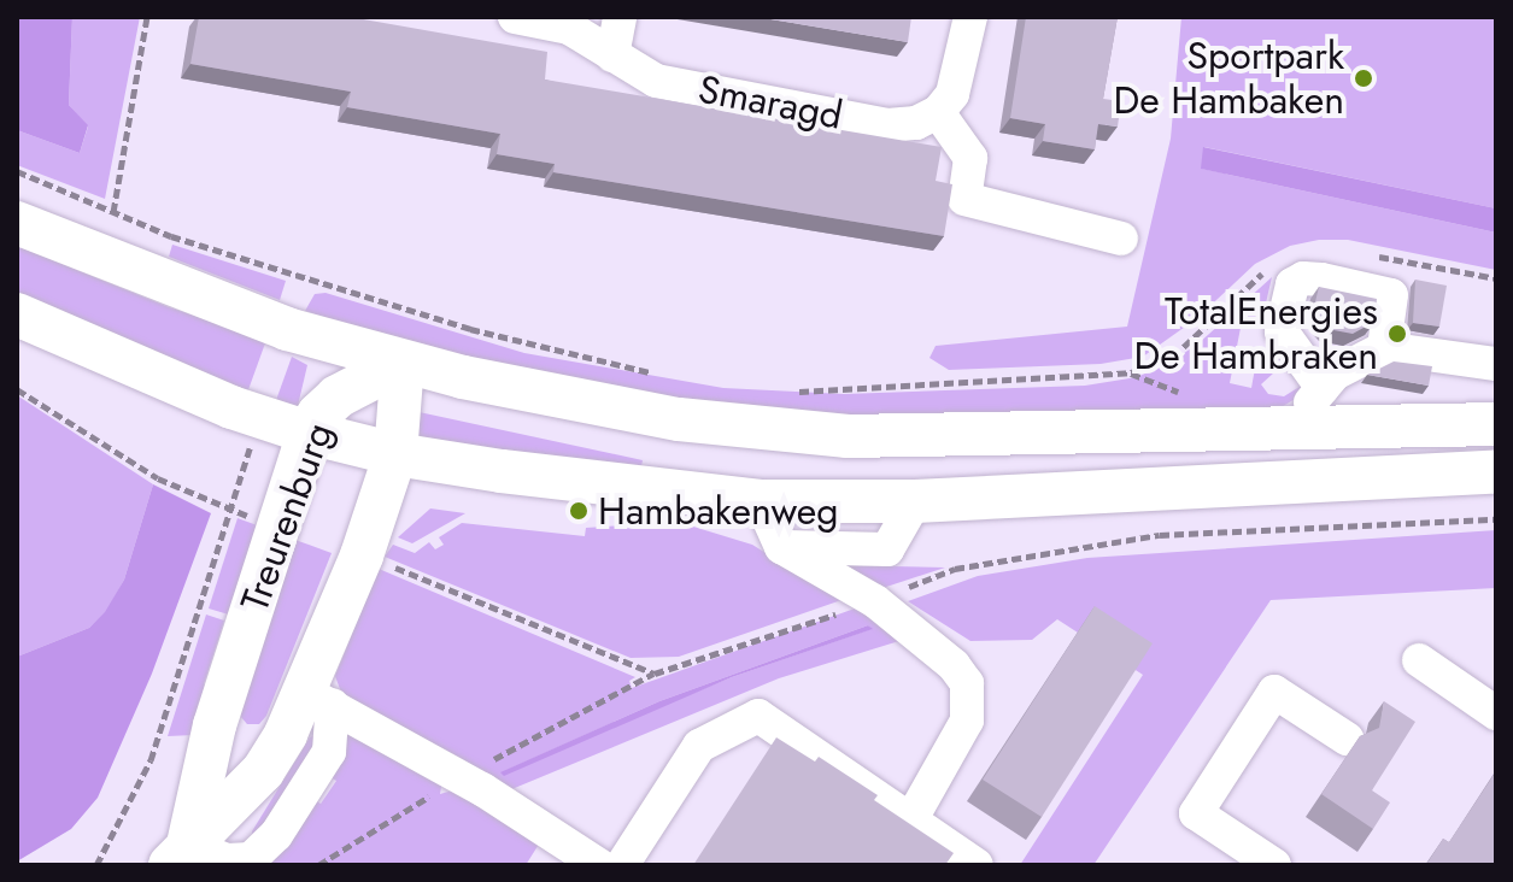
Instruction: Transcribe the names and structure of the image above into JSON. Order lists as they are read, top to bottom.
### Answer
{
  "streets": {
    "main road": ["Treurenburg"],
    "street": ["Smaragd"]
  },
  "places": ["Sportpark De Hambaken", "TotalEnergies De Hambraken", "Hambakenweg"]
}
